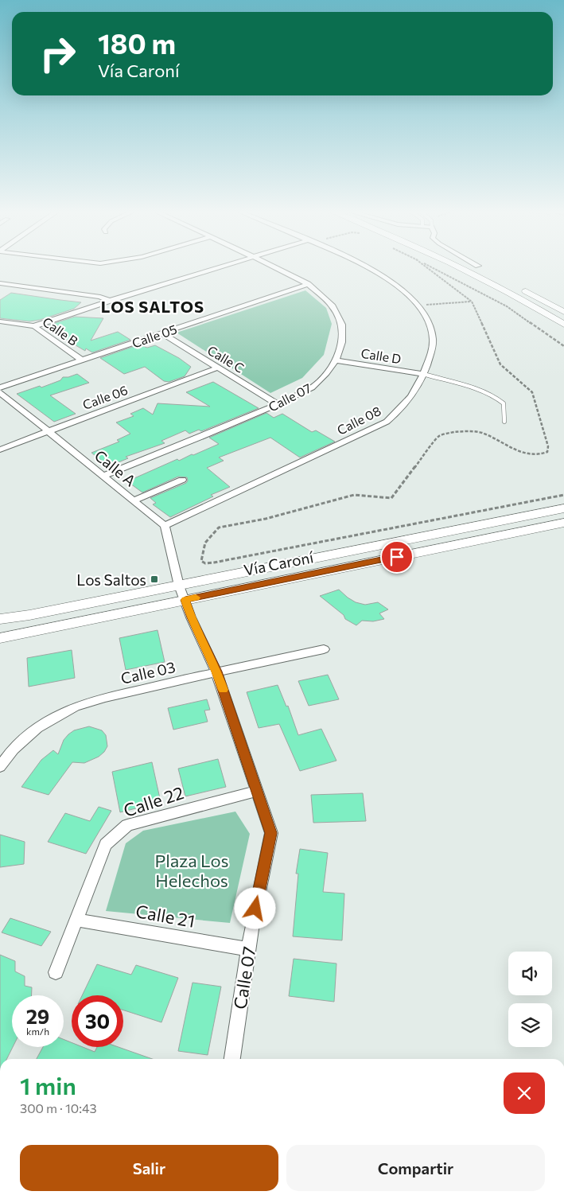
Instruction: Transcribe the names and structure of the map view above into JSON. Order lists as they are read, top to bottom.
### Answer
{
  "streets": {
    "main road": ["Vía Caroní"],
    "street": [
      "Calle B",
      "Calle 05",
      "Calle D",
      "Calle C",
      "Calle 06",
      "Calle 07",
      "Calle 08",
      "Calle A",
      "Calle 03",
      "Calle 22",
      "Calle 21"
    ]
  },
  "crossings": [
    ["Calle B", "Calle 05"],
    ["Calle 05", "Calle C"],
    ["Calle 05", "Calle 07"],
    ["Calle D", "Calle 07"],
    ["Calle D", "Calle 08"],
    ["Calle C", "Calle 06"],
    ["Calle C", "Calle 07"],
    ["Calle 06", "Calle A"],
    ["Calle 07", "Calle A"],
    ["Calle 07", "Vía Caroní"],
    ["Calle 07", "Calle 03"],
    ["Calle 07", "Calle 22"],
    ["Calle 07", "Calle 21"],
    ["Calle 08", "Calle A"],
    ["Calle 22", "Calle 21"]
  ],
  "districts": ["LOS SALTOS"],
  "parks": ["Plaza Los Helechos"],
  "places": {
    "transit": ["Los Saltos"]
  },
  "page": {
    "turn": ["180 m", "Vía Caroní"],
    "speed": "29 km/h",
    "limit": "30",
    "heading": ["1 min", "300 m · 10:43"],
    "buttons": ["Salir", "Compartir"]
  }
}
